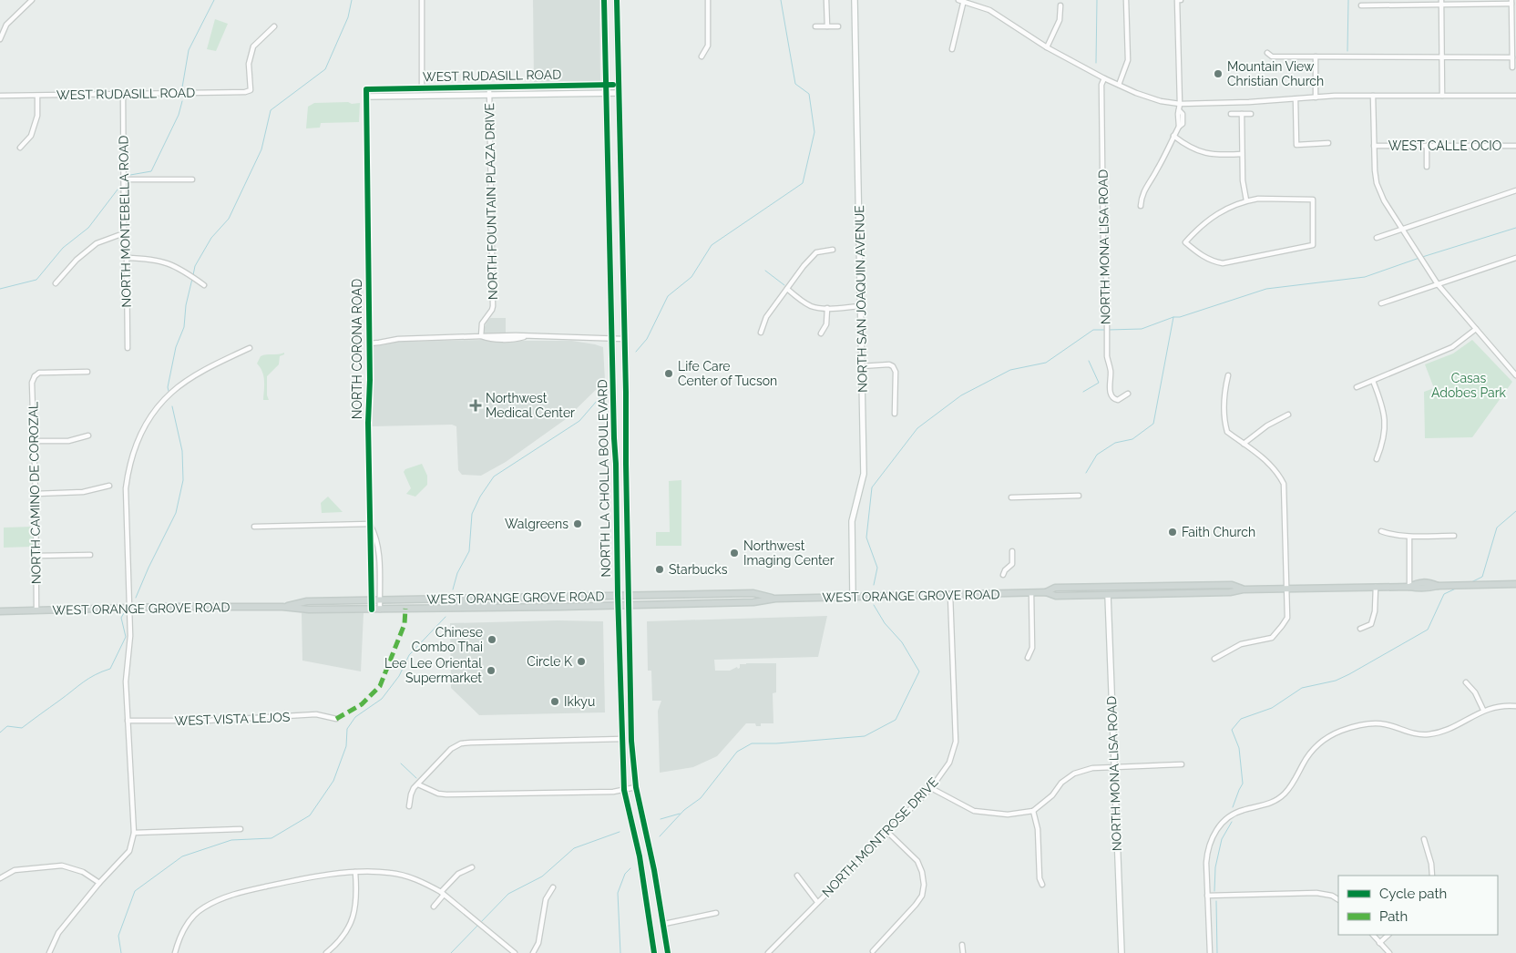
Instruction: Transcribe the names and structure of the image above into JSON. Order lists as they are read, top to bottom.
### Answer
{
  "streets": {
    "main road": ["NORTH LA CHOLLA BOULEVARD", "WEST ORANGE GROVE ROAD"],
    "street": [
      "WEST RUDASILL ROAD",
      "WEST CALLE OCIO",
      "NORTH FOUNTAIN PLAZA DRIVE",
      "NORTH MONTEBELLA ROAD",
      "NORTH MONA LISA ROAD",
      "NORTH SAN JOAQUIN AVENUE",
      "NORTH CORONA ROAD",
      "NORTH CAMINO DE COROZAL",
      "WEST VISTA LEJOS",
      "NORTH MONTROSE DRIVE"
    ]
  },
  "crossings": [
    ["WEST RUDASILL ROAD", "NORTH FOUNTAIN PLAZA DRIVE"],
    ["WEST RUDASILL ROAD", "NORTH MONTEBELLA ROAD"],
    ["WEST RUDASILL ROAD", "NORTH CORONA ROAD"],
    ["WEST RUDASILL ROAD", "NORTH LA CHOLLA BOULEVARD"],
    ["NORTH MONA LISA ROAD", "WEST ORANGE GROVE ROAD"],
    ["NORTH SAN JOAQUIN AVENUE", "WEST ORANGE GROVE ROAD"],
    ["NORTH CORONA ROAD", "WEST ORANGE GROVE ROAD"],
    ["NORTH LA CHOLLA BOULEVARD", "WEST ORANGE GROVE ROAD"],
    ["NORTH CAMINO DE COROZAL", "WEST ORANGE GROVE ROAD"],
    ["WEST ORANGE GROVE ROAD", "NORTH MONTROSE DRIVE"]
  ],
  "parks": ["Casas Adobes Park"],
  "places": {
    "other": [
      "Mountain View Christian Church",
      "Life Care Center of Tucson",
      "Walgreens",
      "Faith Church",
      "Northwest Imaging Center",
      "Starbucks",
      "Chinese Combo Thai",
      "Circle K",
      "Lee Lee Oriental Supermarket",
      "Ikkyu"
    ],
    "health": ["Northwest Medical Center"]
  },
  "legend": ["Cycle path", "Path"]
}
